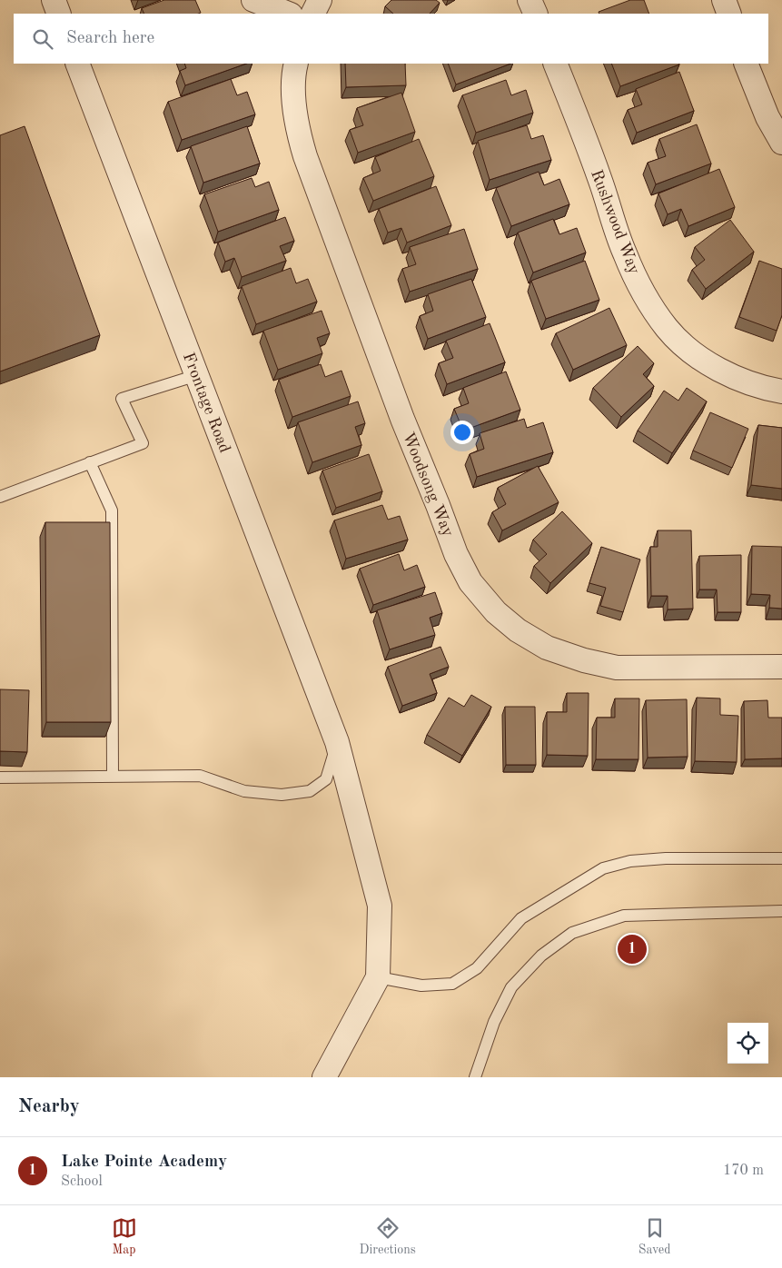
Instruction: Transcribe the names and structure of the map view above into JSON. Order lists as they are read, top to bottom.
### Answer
{
  "streets": {
    "street": ["Rushwood Way", "Frontage Road", "Woodsong Way"]
  },
  "page": {
    "search": "Search here",
    "pins": "1",
    "heading": "Nearby",
    "list": [
      {
        "mark": "1",
        "name": "Lake Pointe Academy",
        "note": "School",
        "value": "170 m"
      }
    ],
    "nav": ["Map", "Directions", "Saved"]
  }
}
